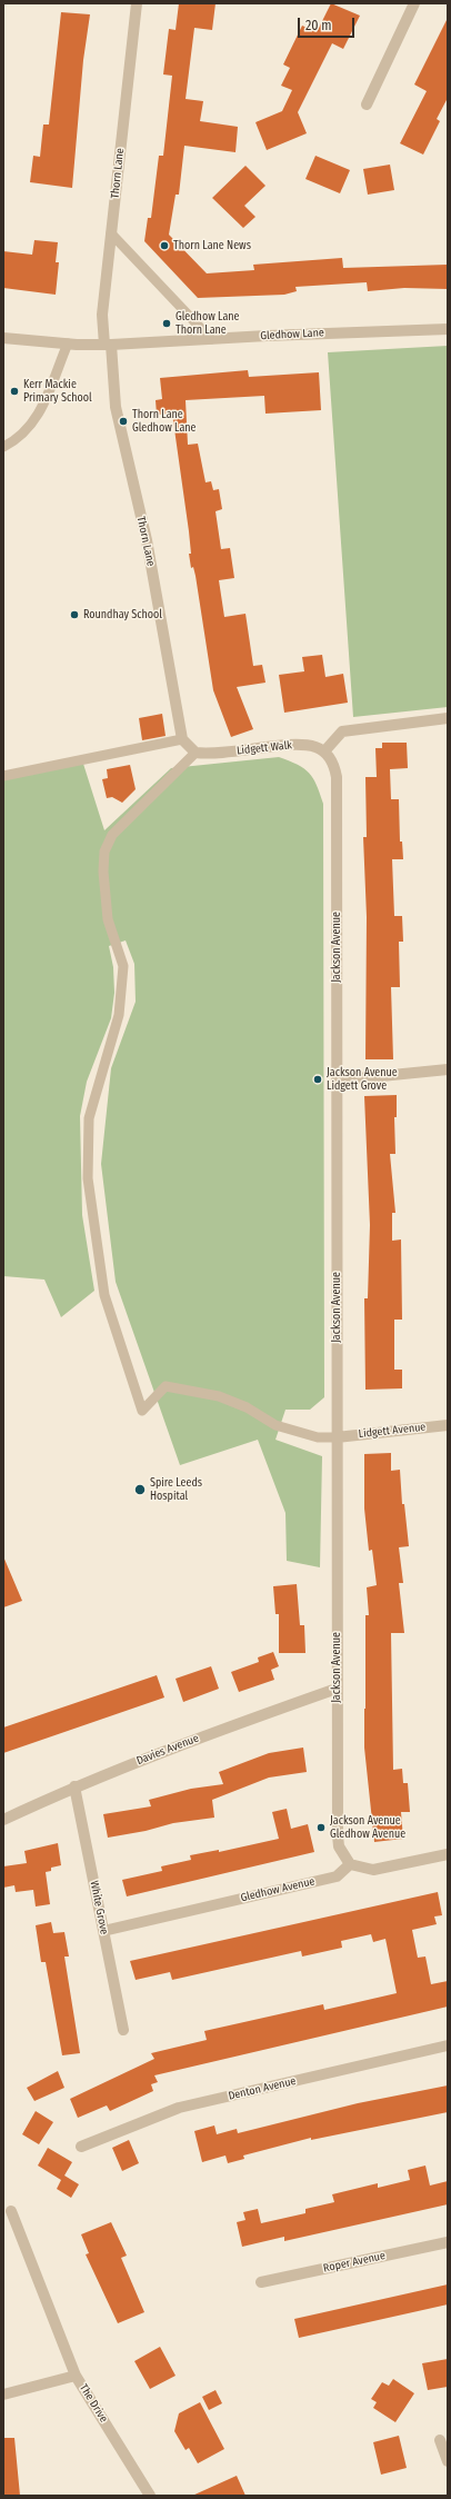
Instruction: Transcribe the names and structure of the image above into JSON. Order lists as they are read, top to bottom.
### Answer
{
  "streets": {
    "street": [
      "Thorn Lane",
      "Gledhow Lane",
      "Lidgett Walk",
      "Jackson Avenue",
      "Lidgett Avenue",
      "Davies Avenue",
      "Gledhow Avenue",
      "White Grove",
      "Denton Avenue",
      "Roper Avenue",
      "The Drive"
    ]
  },
  "crossings": [
    ["Thorn Lane", "Gledhow Lane"],
    ["Lidgett Walk", "Jackson Avenue"],
    ["Jackson Avenue", "Lidgett Avenue"],
    ["Jackson Avenue", "Davies Avenue"],
    ["Jackson Avenue", "Gledhow Avenue"],
    ["Davies Avenue", "White Grove"],
    ["Gledhow Avenue", "White Grove"]
  ],
  "places": [
    "Thorn Lane News",
    "Gledhow Lane Thorn Lane",
    "Kerr Mackie Primary School",
    "Thorn Lane Gledhow Lane",
    "Roundhay School",
    "Jackson Avenue Lidgett Grove",
    "Spire Leeds Hospital",
    "Jackson Avenue Gledhow Avenue"
  ],
  "scale_bar": "20 m"
}
